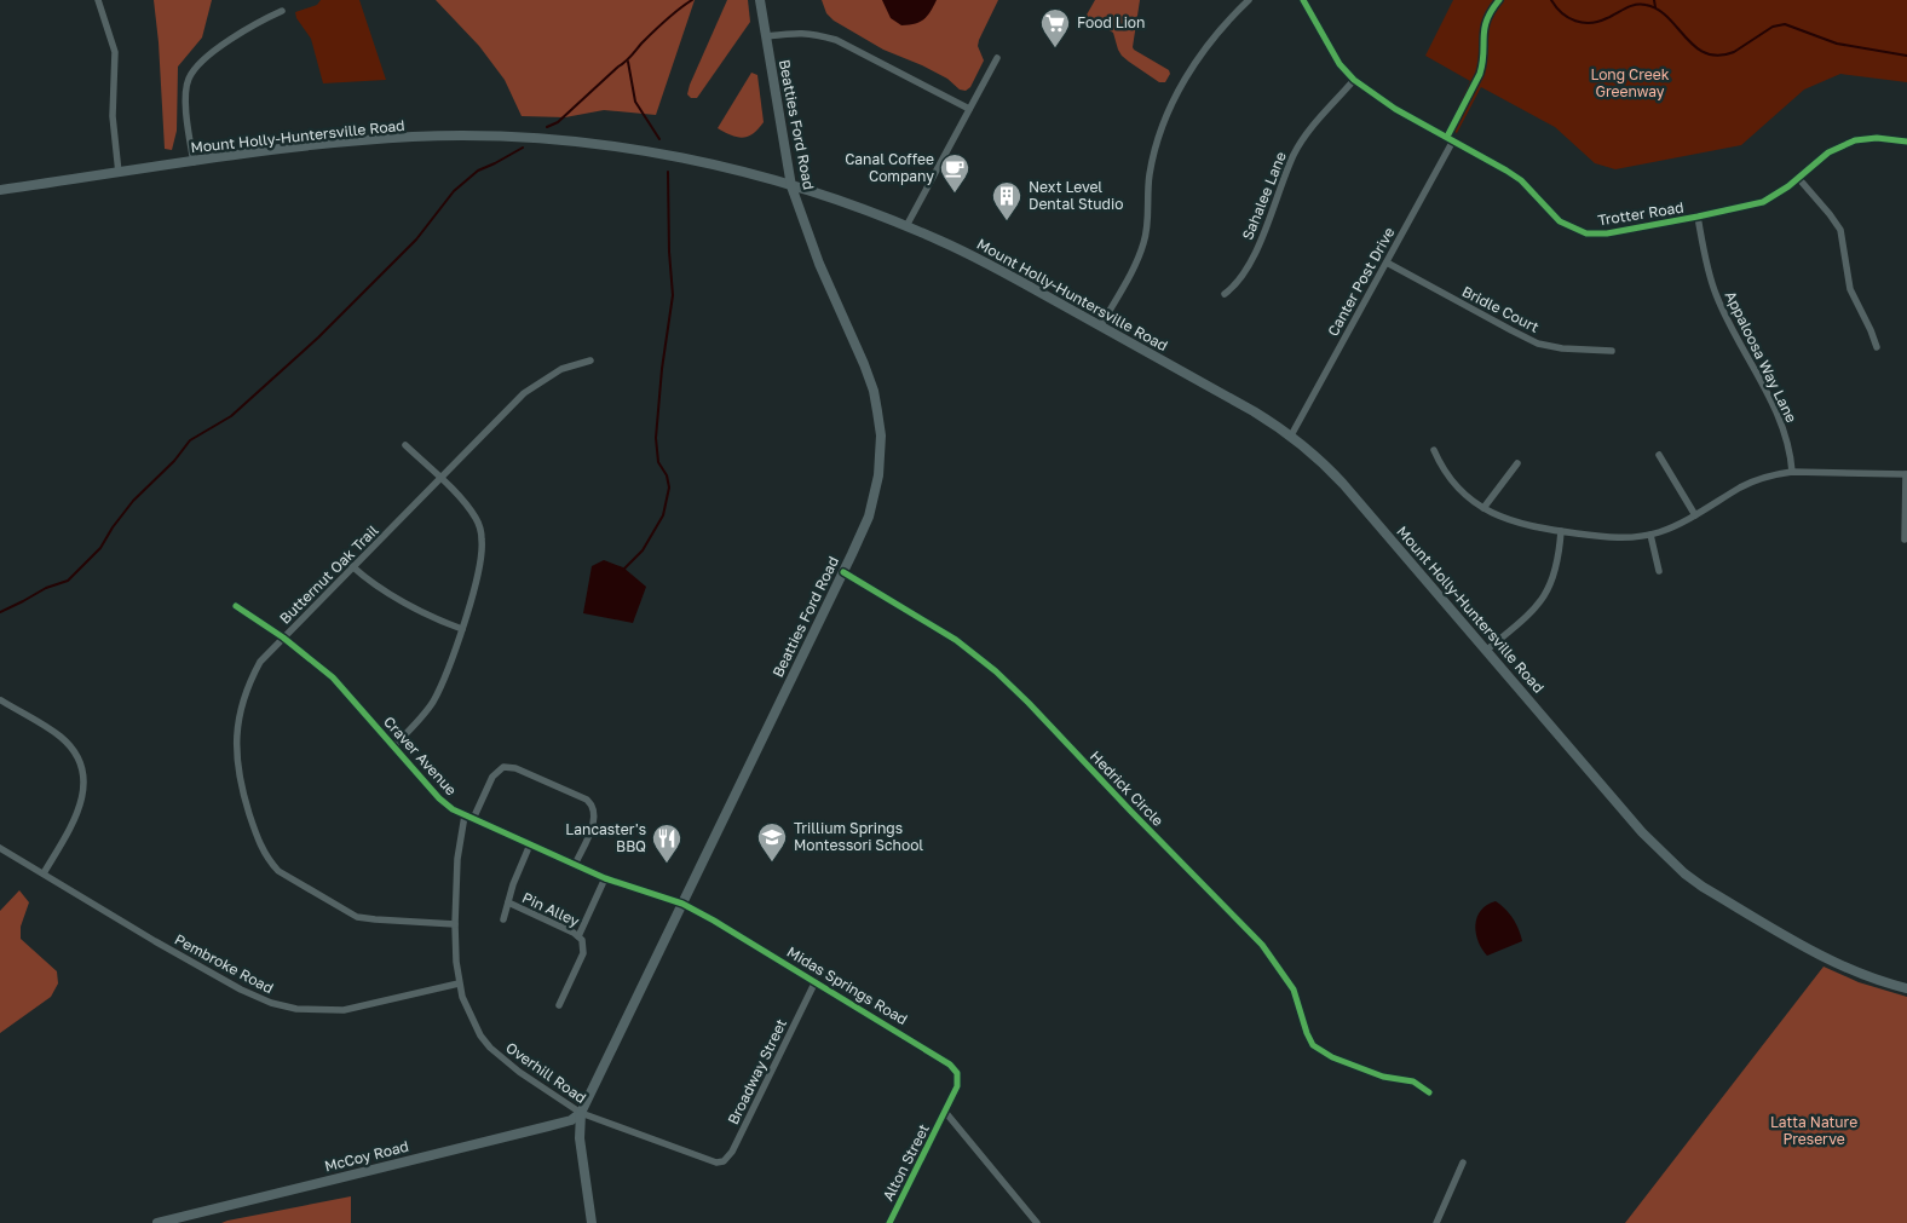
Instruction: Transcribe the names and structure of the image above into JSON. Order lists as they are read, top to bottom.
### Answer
{
  "streets": {
    "main road": ["Beatties Ford Road", "Mount Holly-Huntersville Road", "McCoy Road"],
    "street": [
      "Sahalee Lane",
      "Trotter Road",
      "Canter Post Drive",
      "Bridle Court",
      "Appaloosa Way Lane",
      "Butternut Oak Trail",
      "Craver Avenue",
      "Hedrick Circle",
      "Pin Alley",
      "Pembroke Road",
      "Midas Springs Road",
      "Broadway Street",
      "Overhill Road",
      "Alton Street"
    ]
  },
  "crossings": [
    ["Beatties Ford Road", "Mount Holly-Huntersville Road"],
    ["Beatties Ford Road", "Craver Avenue"],
    ["Beatties Ford Road", "Hedrick Circle"],
    ["Beatties Ford Road", "Midas Springs Road"],
    ["Beatties Ford Road", "Overhill Road"],
    ["Beatties Ford Road", "McCoy Road"],
    ["Mount Holly-Huntersville Road", "Canter Post Drive"],
    ["Sahalee Lane", "Trotter Road"],
    ["Trotter Road", "Canter Post Drive"],
    ["Trotter Road", "Appaloosa Way Lane"],
    ["Canter Post Drive", "Bridle Court"],
    ["Butternut Oak Trail", "Craver Avenue"],
    ["Butternut Oak Trail", "Overhill Road"],
    ["Craver Avenue", "Midas Springs Road"],
    ["Craver Avenue", "Overhill Road"],
    ["Pembroke Road", "Overhill Road"],
    ["Midas Springs Road", "Broadway Street"],
    ["Midas Springs Road", "Alton Street"],
    ["Broadway Street", "Overhill Road"],
    ["Overhill Road", "McCoy Road"]
  ],
  "parks": ["Long Creek Greenway", "Latta Nature Preserve"],
  "places": {
    "supermarket": ["Food Lion"],
    "cafe": ["Canal Coffee Company"],
    "building": ["Next Level Dental Studio"],
    "school or university": ["Trillium Springs Montessori School"],
    "restaurant": ["Lancaster's BBQ"]
  }
}
